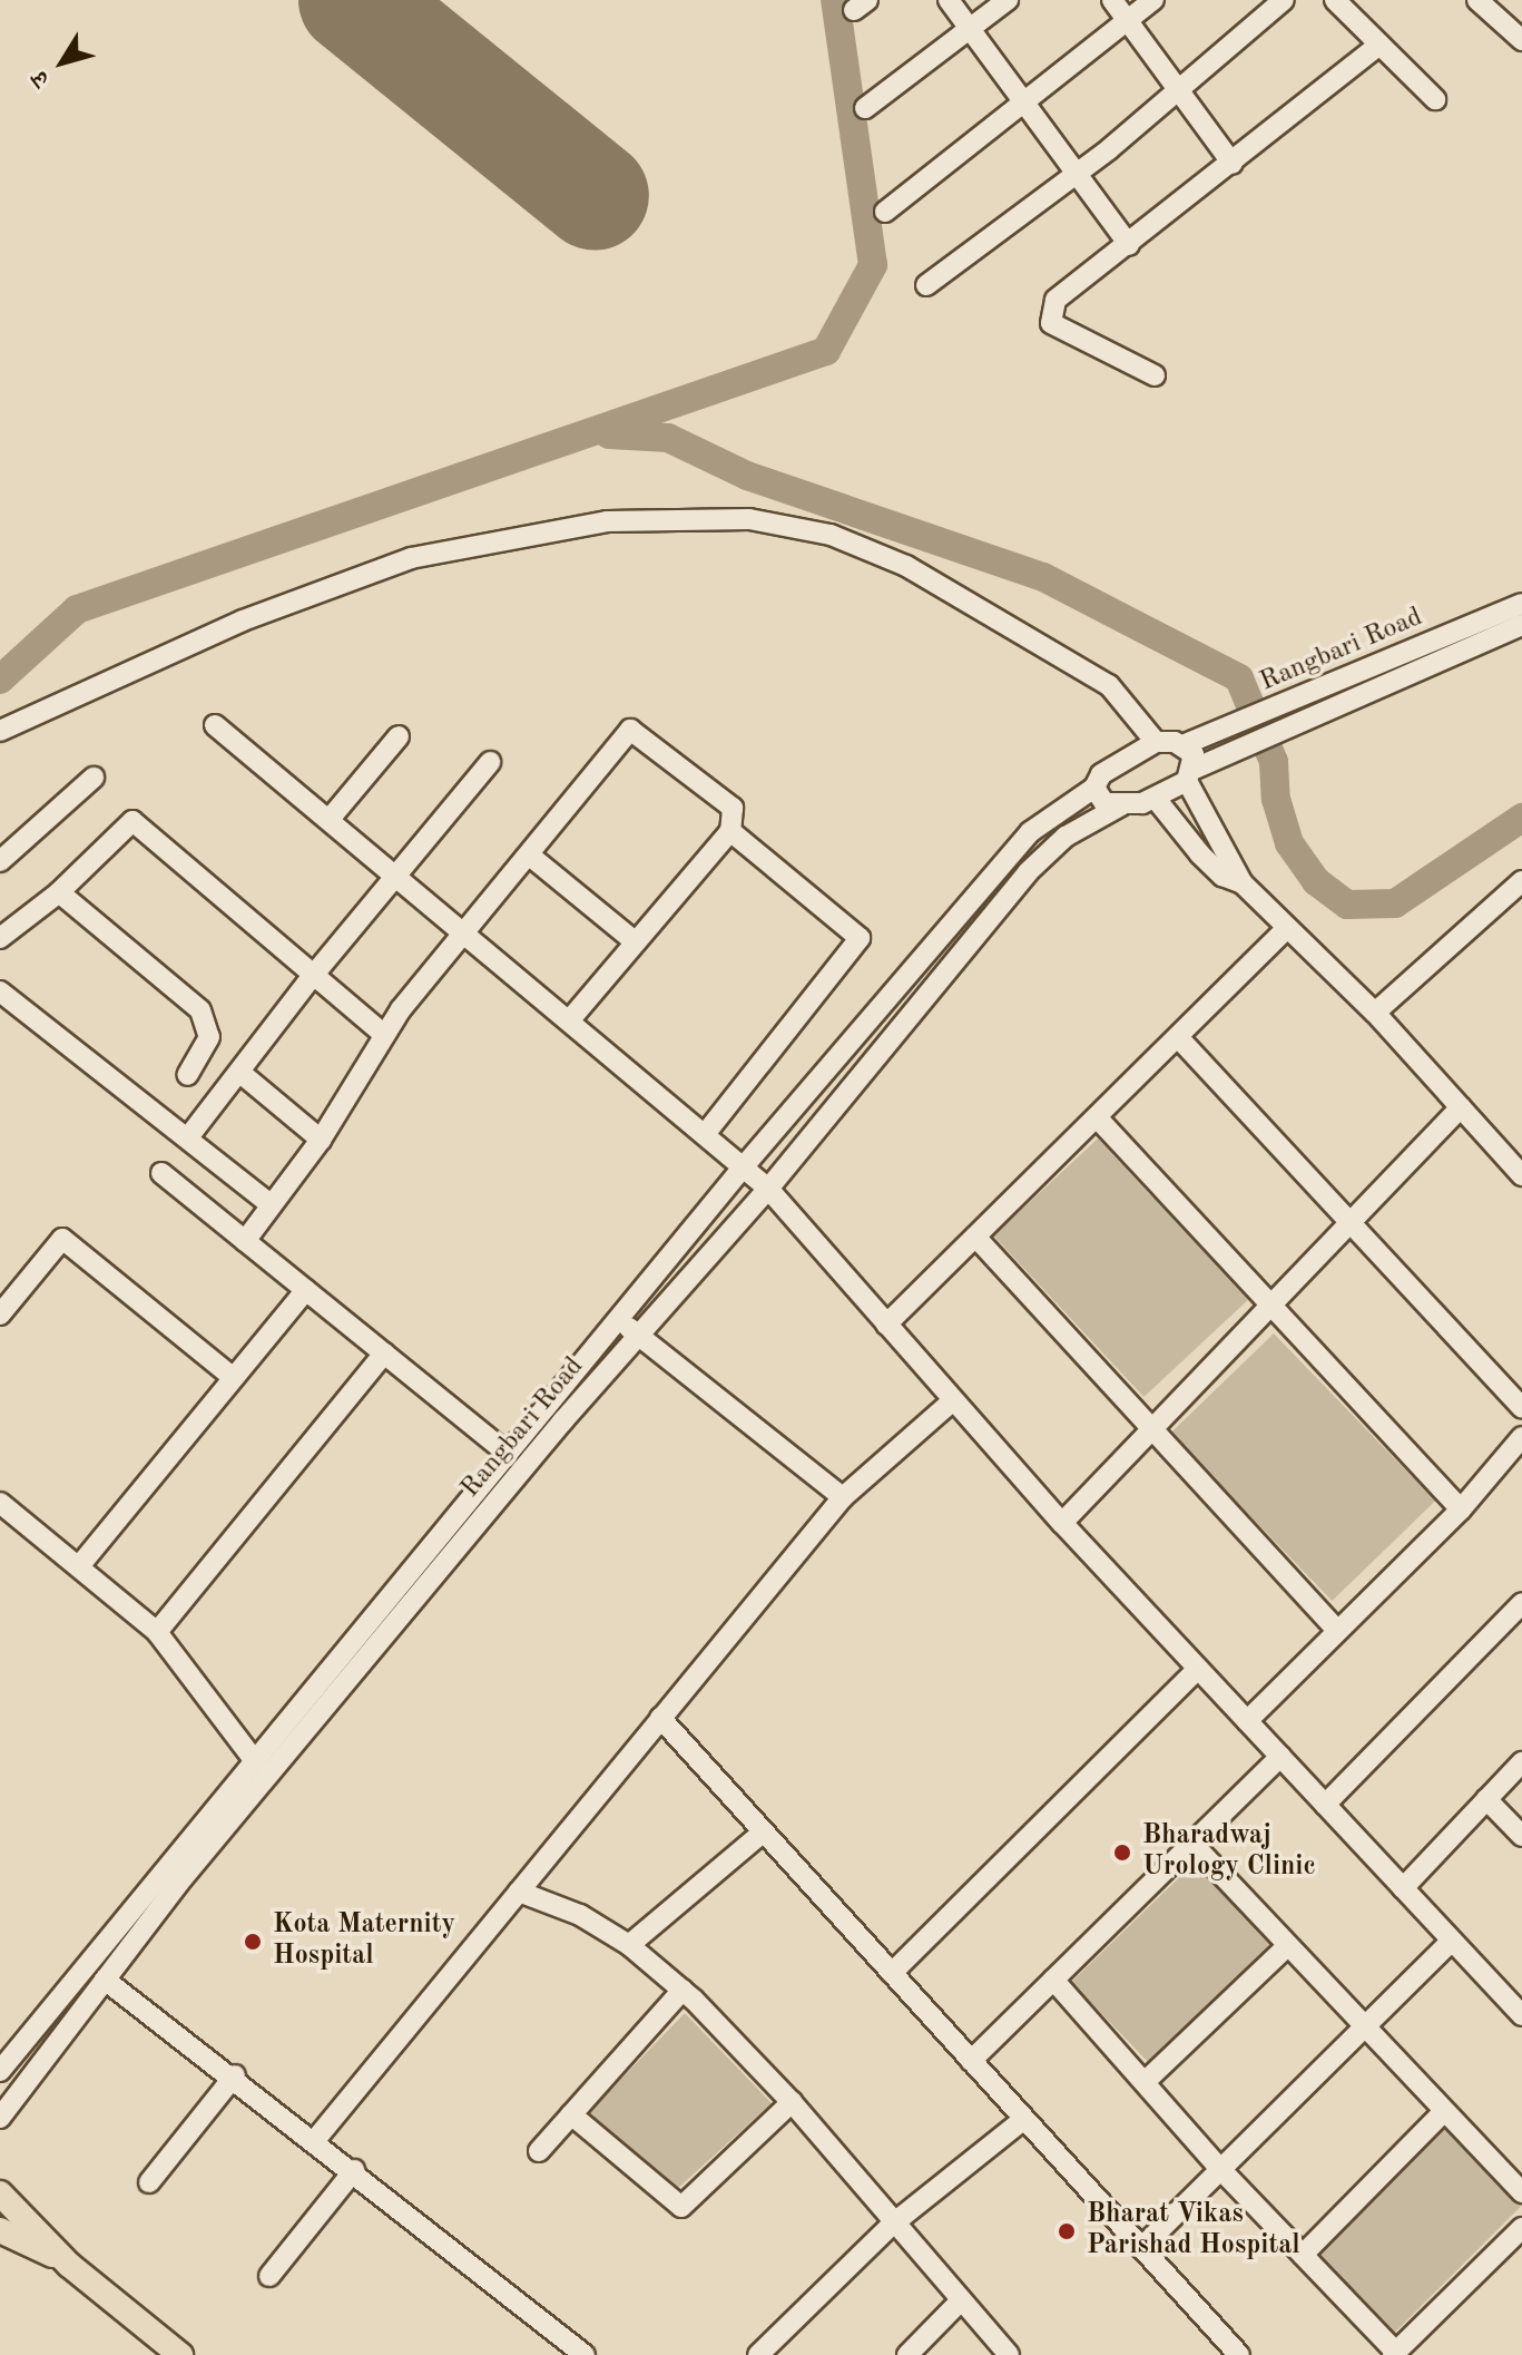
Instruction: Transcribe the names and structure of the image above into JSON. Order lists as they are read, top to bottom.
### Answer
{
  "streets": {
    "street": ["Rangbari Road"]
  },
  "places": ["Bharadwaj Urology Clinic", "Kota Maternity Hospital", "Bharat Vikas Parishad Hospital"],
  "north": "bottom left"
}
